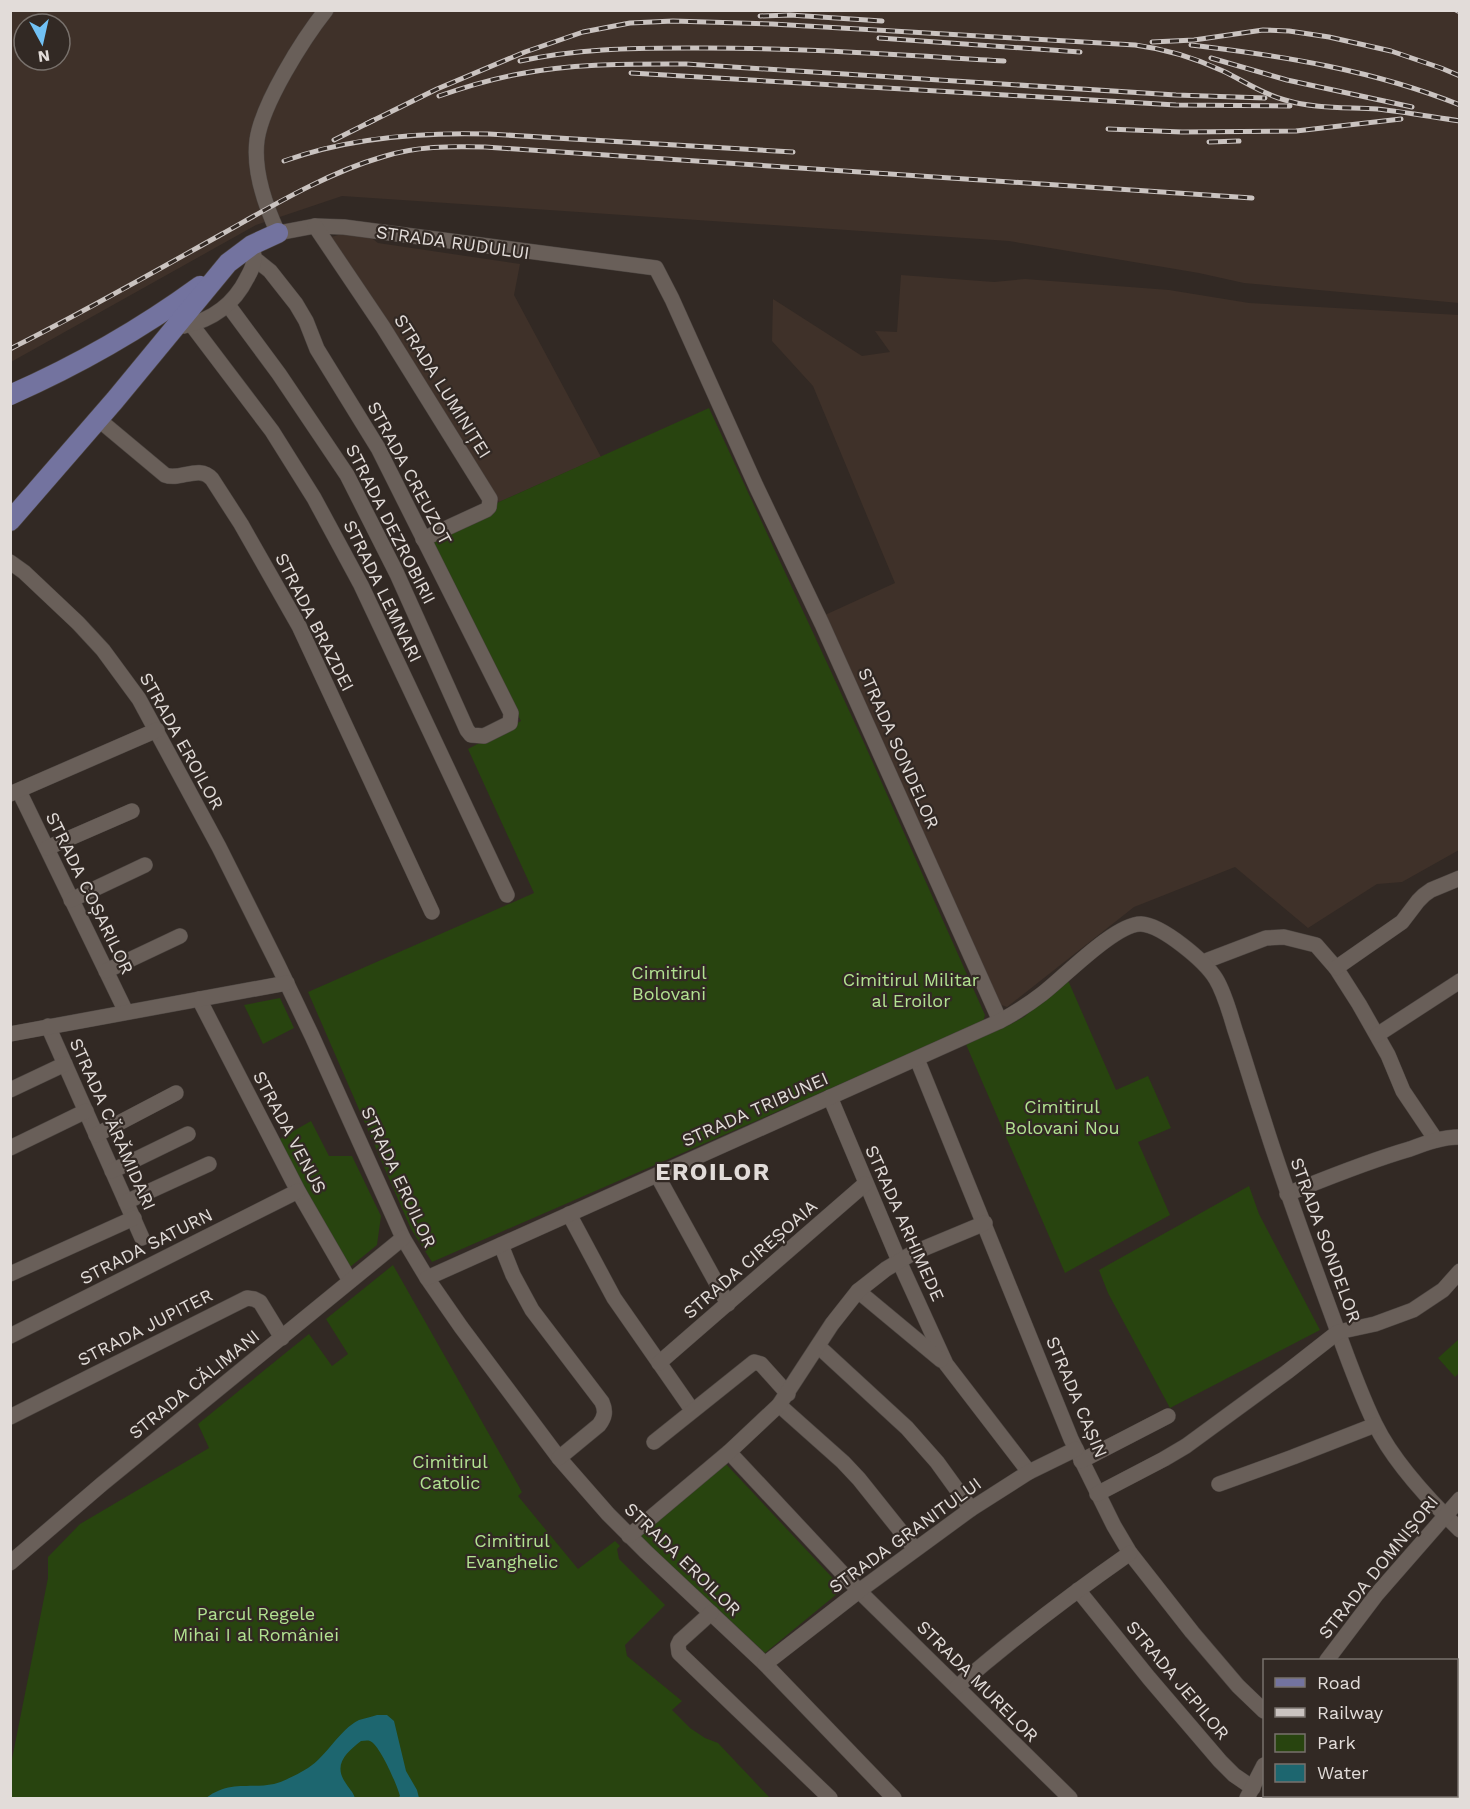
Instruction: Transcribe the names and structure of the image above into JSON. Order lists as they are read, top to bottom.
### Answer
{
  "streets": {
    "main road": ["STRADA RUDULUI"],
    "street": [
      "STRADA LUMINIȚEI",
      "STRADA CREUZOT",
      "STRADA DEZROBIRII",
      "STRADA LEMNARI",
      "STRADA BRAZDEI",
      "STRADA EROILOR",
      "STRADA SONDELOR",
      "STRADA COȘARILOR",
      "STRADA TRIBUNEI",
      "STRADA CĂRĂMIDARI",
      "STRADA VENUS",
      "STRADA ARHIMEDE",
      "STRADA SATURN",
      "STRADA CIREȘOAIA",
      "STRADA JUPITER",
      "STRADA CĂLIMANI",
      "STRADA CAȘIN",
      "STRADA GRANITULUI",
      "STRADA DOMNIȘORI",
      "STRADA JEPILOR",
      "STRADA MURELOR"
    ]
  },
  "crossings": [
    ["STRADA RUDULUI", "STRADA LUMINIȚEI"],
    ["STRADA RUDULUI", "STRADA CREUZOT"],
    ["STRADA RUDULUI", "STRADA DEZROBIRII"],
    ["STRADA RUDULUI", "STRADA LEMNARI"],
    ["STRADA RUDULUI", "STRADA BRAZDEI"],
    ["STRADA RUDULUI", "STRADA SONDELOR"],
    ["STRADA LUMINIȚEI", "STRADA CREUZOT"],
    ["STRADA CREUZOT", "STRADA DEZROBIRII"],
    ["STRADA EROILOR", "STRADA TRIBUNEI"],
    ["STRADA EROILOR", "STRADA CĂLIMANI"],
    ["STRADA EROILOR", "STRADA GRANITULUI"],
    ["STRADA SONDELOR", "STRADA TRIBUNEI"],
    ["STRADA SONDELOR", "STRADA DOMNIȘORI"],
    ["STRADA TRIBUNEI", "STRADA ARHIMEDE"],
    ["STRADA TRIBUNEI", "STRADA CAȘIN"],
    ["STRADA VENUS", "STRADA SATURN"],
    ["STRADA VENUS", "STRADA CĂLIMANI"],
    ["STRADA ARHIMEDE", "STRADA CIREȘOAIA"],
    ["STRADA ARHIMEDE", "STRADA GRANITULUI"],
    ["STRADA JUPITER", "STRADA CĂLIMANI"],
    ["STRADA CAȘIN", "STRADA GRANITULUI"],
    ["STRADA GRANITULUI", "STRADA MURELOR"]
  ],
  "districts": ["EROILOR"],
  "parks": [
    "Cimitirul Bolovani",
    "Cimitirul Militar al Eroilor",
    "Cimitirul Bolovani Nou",
    "Cimitirul Catolic",
    "Cimitirul Evanghelic",
    "Parcul Regele Mihai I al României"
  ],
  "legend": [
    "Road",
    "Railway",
    "Park",
    "Water"
  ],
  "north": "bottom"
}
